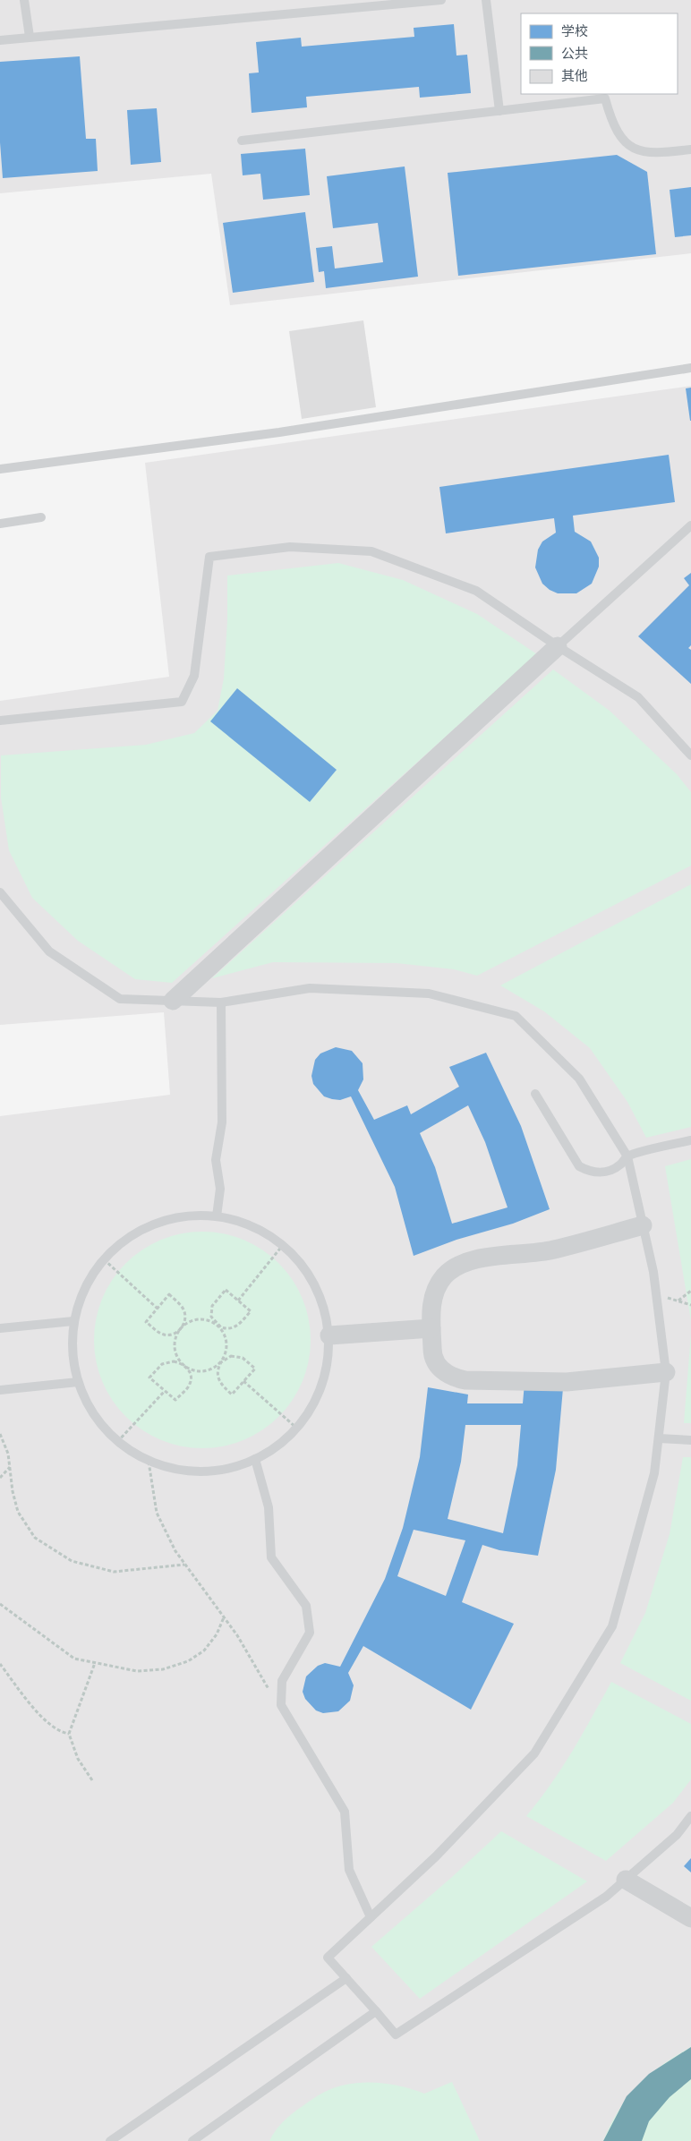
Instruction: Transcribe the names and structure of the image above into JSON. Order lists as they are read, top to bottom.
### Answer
{
  "legend": ["学校", "公共", "其他"]
}
